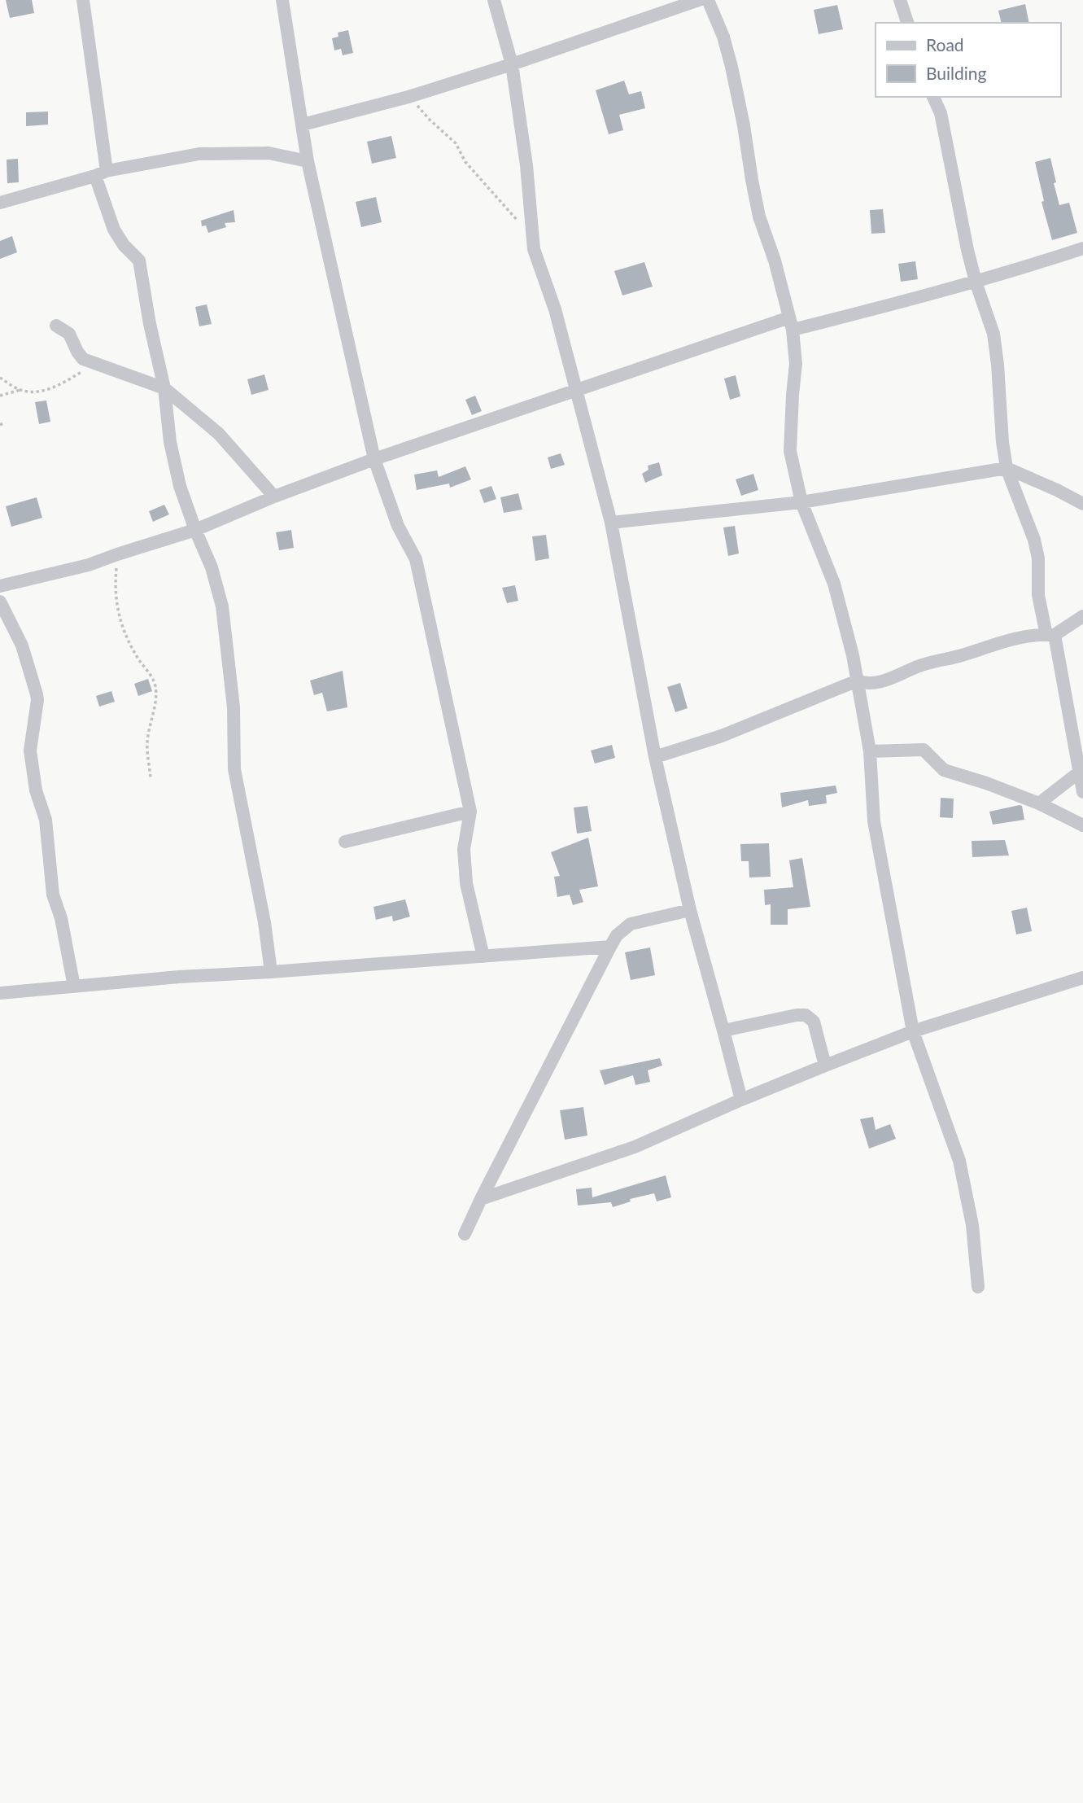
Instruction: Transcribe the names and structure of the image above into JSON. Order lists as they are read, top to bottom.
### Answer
{
  "legend": ["Road", "Building"]
}
